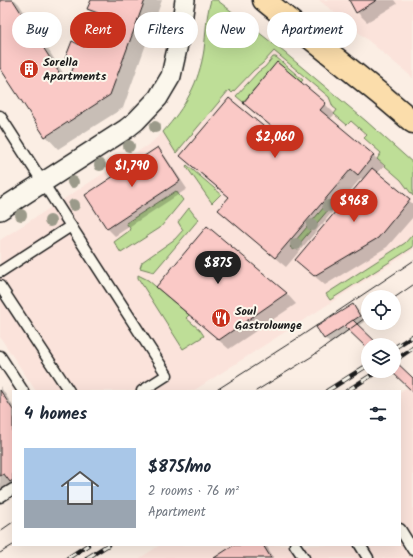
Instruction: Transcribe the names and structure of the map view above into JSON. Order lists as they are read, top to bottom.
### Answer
{
  "places": {
    "building": ["Sorella Apartments"],
    "restaurant": ["Soul Gastrolounge"]
  },
  "page": {
    "chip": [
      "Buy",
      "Rent",
      "Filters",
      "New",
      "Apartment"
    ],
    "price": [
      "$2,060",
      "$1,790",
      "$968",
      "$875"
    ],
    "heading": "4 homes",
    "list": [
      {
        "name": "$875/mo",
        "note": "2 rooms · 76 m² · Apartment"
      }
    ]
  }
}
